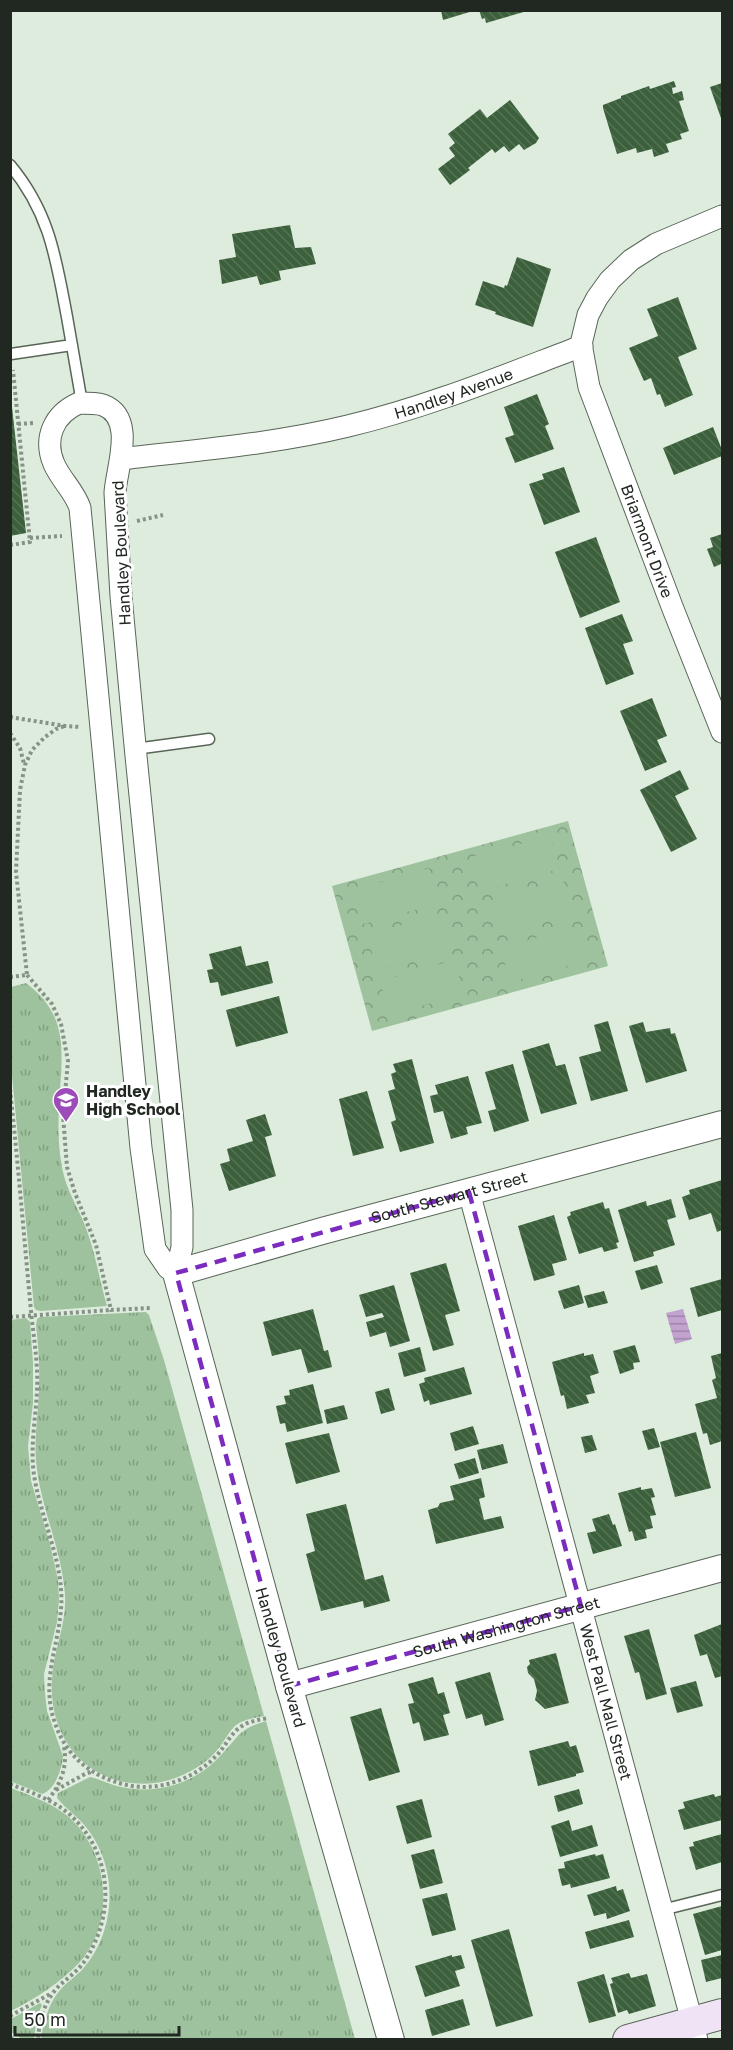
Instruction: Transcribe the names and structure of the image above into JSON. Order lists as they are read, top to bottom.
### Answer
{
  "streets": {
    "street": [
      "Handley Avenue",
      "Briarmont Drive",
      "Handley Boulevard",
      "South Stewart Street",
      "South Washington Street",
      "West Pall Mall Street"
    ]
  },
  "crossings": [
    ["Handley Avenue", "Briarmont Drive"],
    ["Handley Avenue", "Handley Boulevard"],
    ["Handley Boulevard", "South Stewart Street"],
    ["Handley Boulevard", "South Washington Street"],
    ["South Stewart Street", "West Pall Mall Street"],
    ["South Washington Street", "West Pall Mall Street"]
  ],
  "places": {
    "school or university": ["Handley High School"]
  },
  "scale_bar": "50 m"
}
